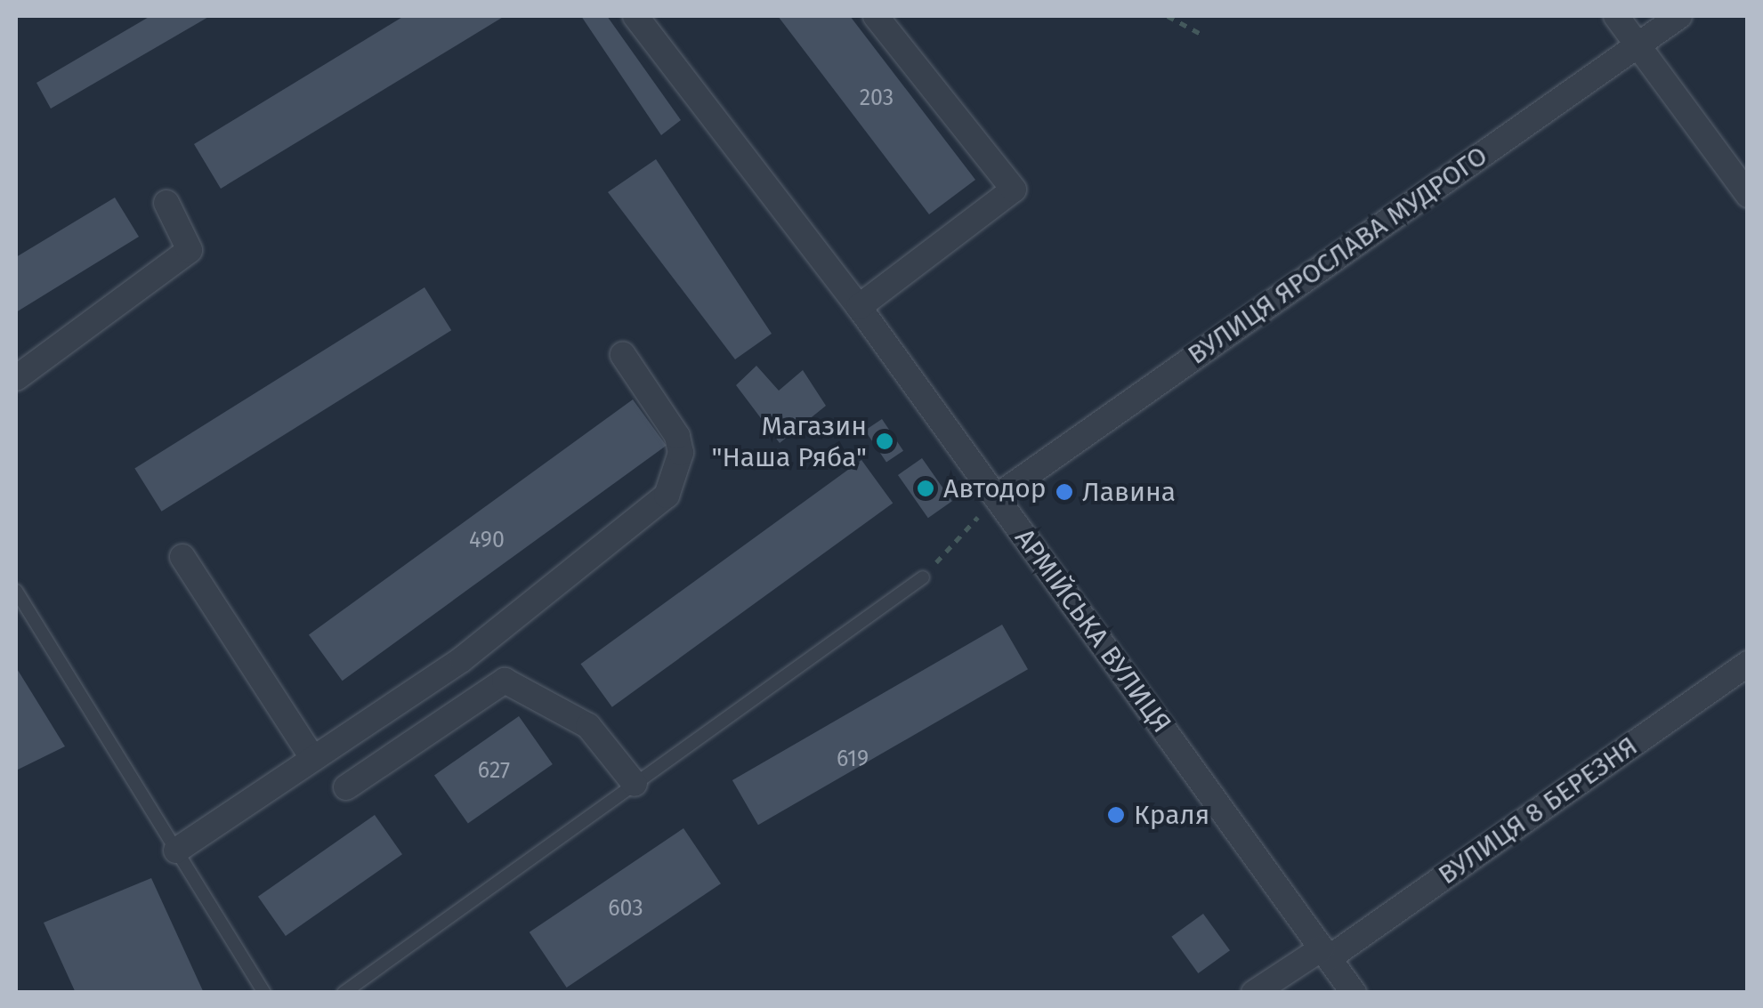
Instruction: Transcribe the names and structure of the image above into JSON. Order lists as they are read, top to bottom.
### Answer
{
  "streets": {
    "street": ["ВУЛИЦЯ ЯРОСЛАВА МУДРОГО", "АРМІЙСЬКА ВУЛИЦЯ", "ВУЛИЦЯ 8 БЕРЕЗНЯ"]
  },
  "crossings": [
    ["ВУЛИЦЯ ЯРОСЛАВА МУДРОГО", "АРМІЙСЬКА ВУЛИЦЯ"],
    ["АРМІЙСЬКА ВУЛИЦЯ", "ВУЛИЦЯ 8 БЕРЕЗНЯ"]
  ],
  "places": [
    "Магазин \"Наша Ряба\"",
    "Автодор",
    "Лавина",
    "Краля"
  ],
  "house_numbers": [
    "203",
    "490",
    "619",
    "627",
    "603"
  ]
}
